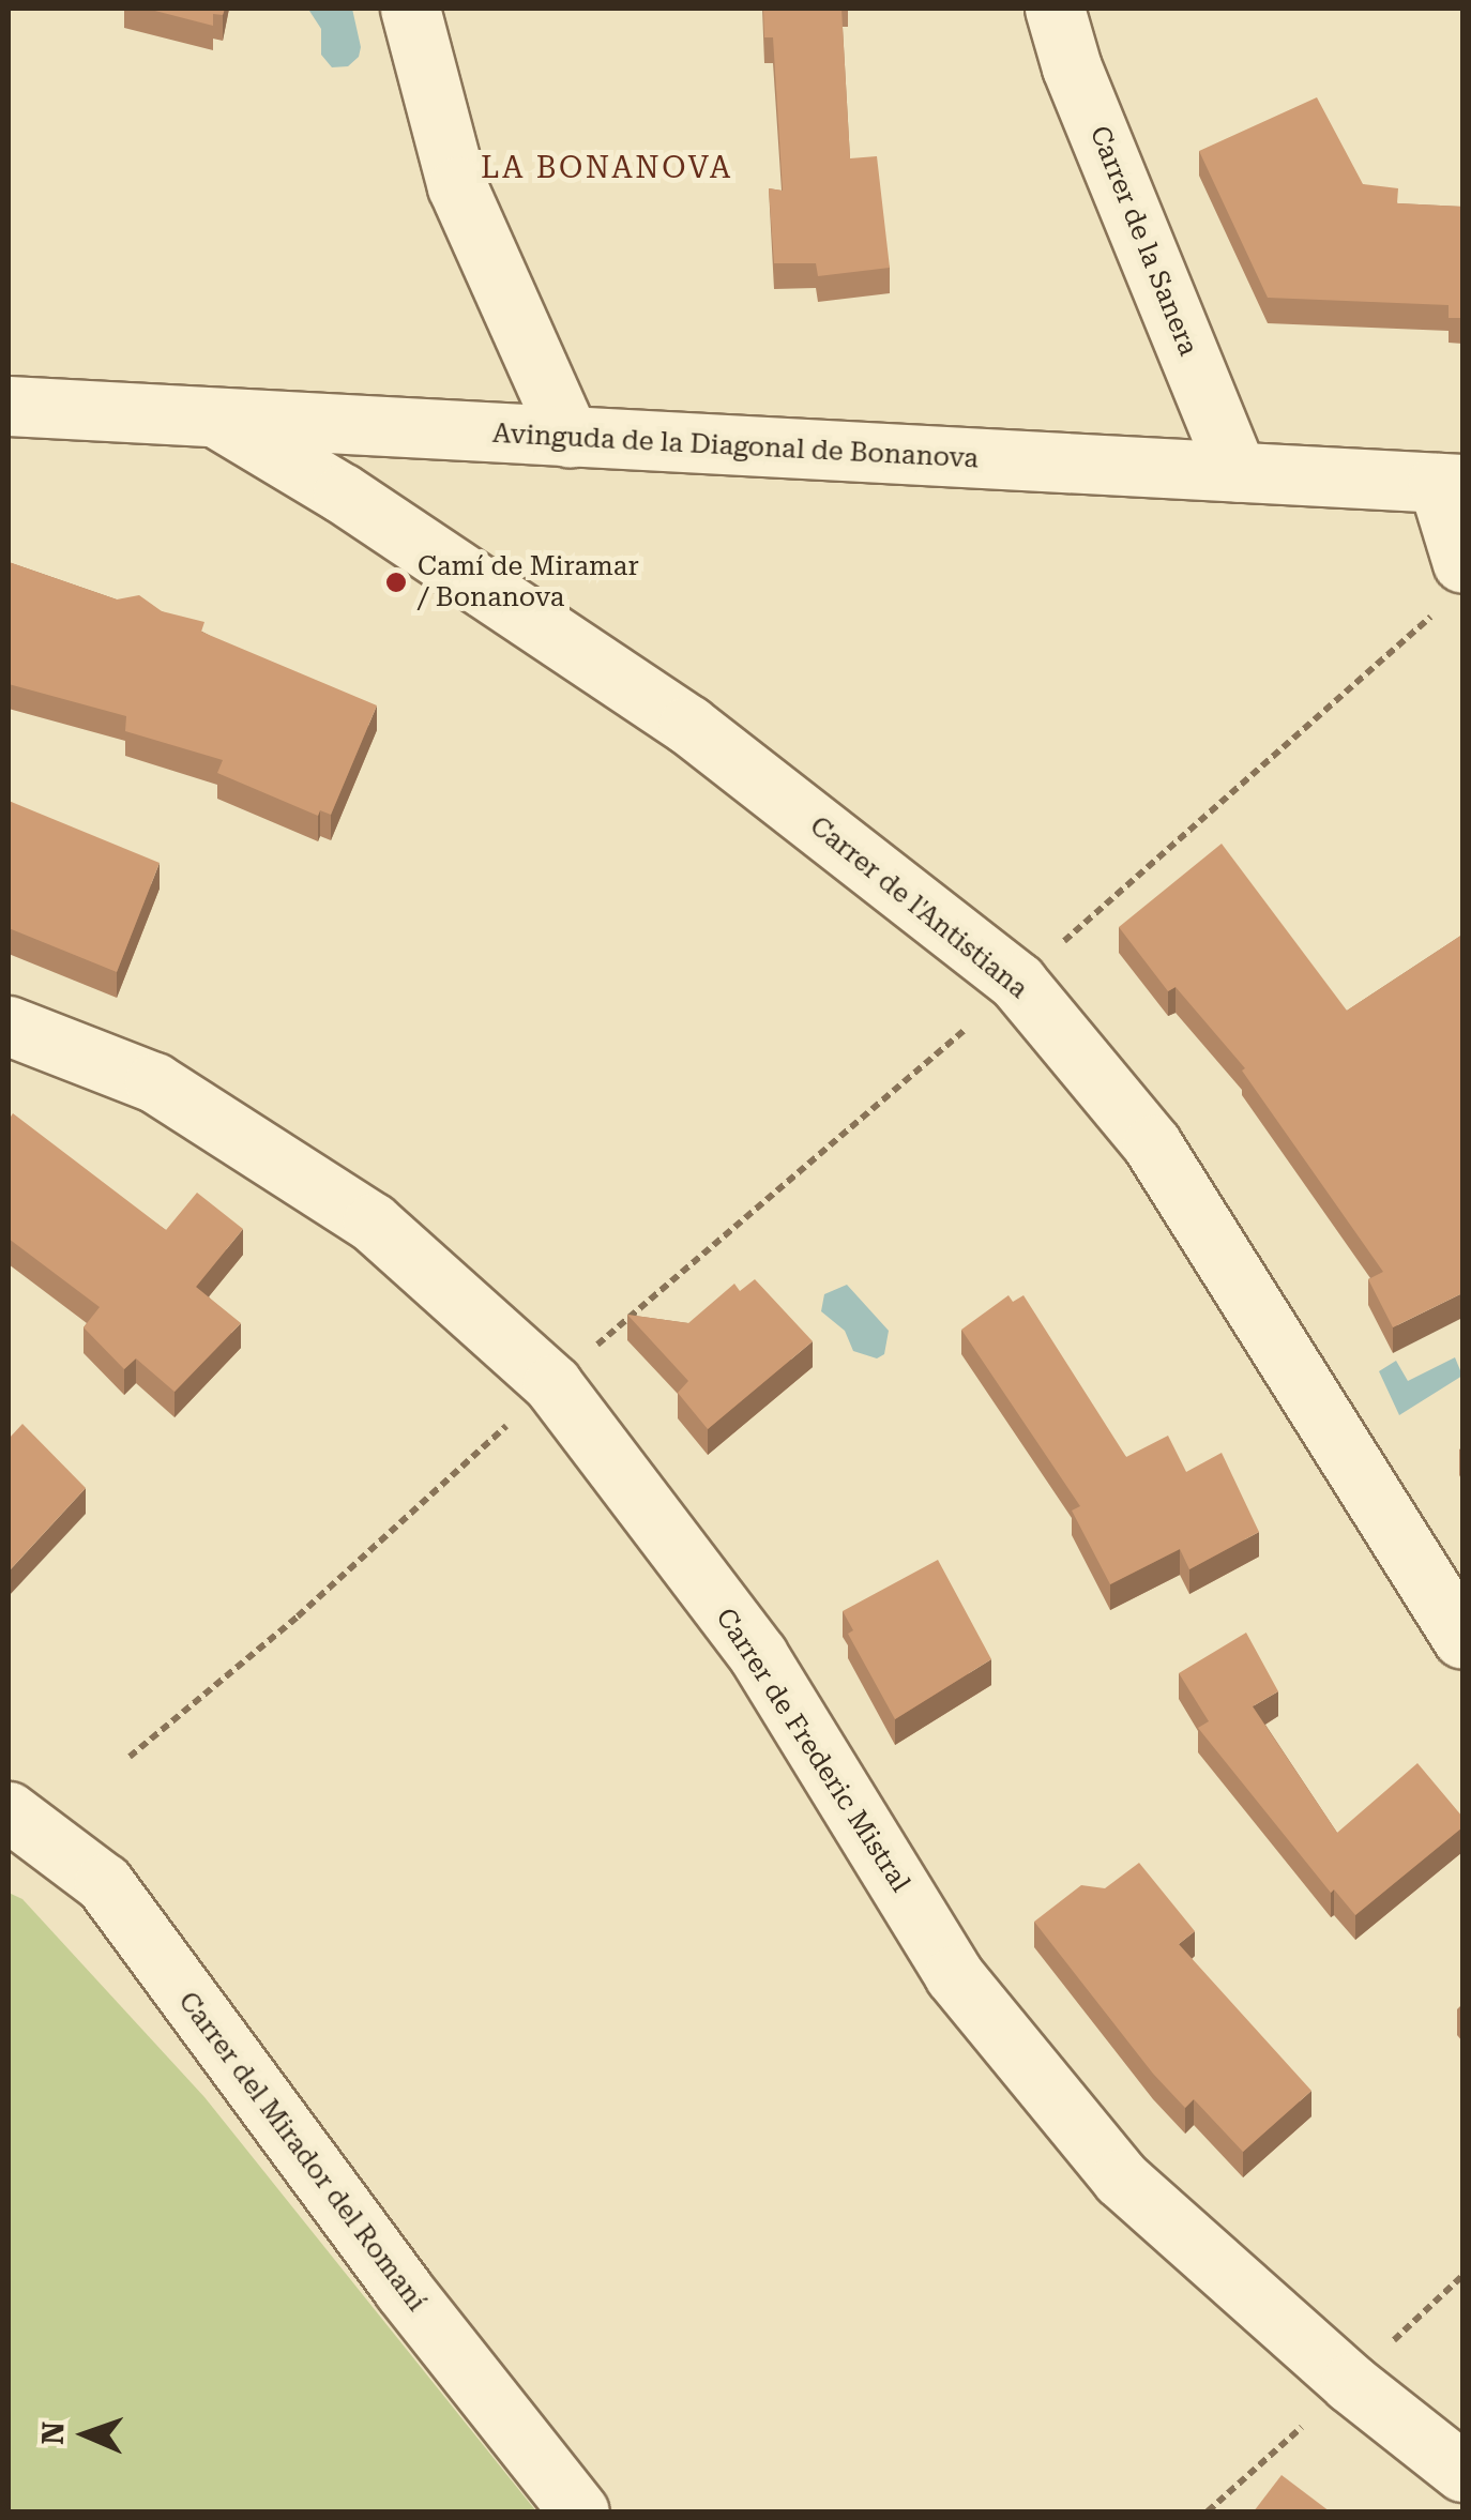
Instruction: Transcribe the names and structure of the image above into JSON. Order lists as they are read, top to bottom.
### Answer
{
  "streets": {
    "street": [
      "Carrer de la Sanera",
      "Avinguda de la Diagonal de Bonanova",
      "Carrer de l'Antistiana",
      "Carrer de Frederic Mistral",
      "Carrer del Mirador del Romaní"
    ]
  },
  "crossings": [
    ["Carrer de la Sanera", "Avinguda de la Diagonal de Bonanova"],
    ["Avinguda de la Diagonal de Bonanova", "Carrer de l'Antistiana"]
  ],
  "districts": ["LA BONANOVA"],
  "places": ["Camí de Miramar / Bonanova"],
  "north": "left"
}
